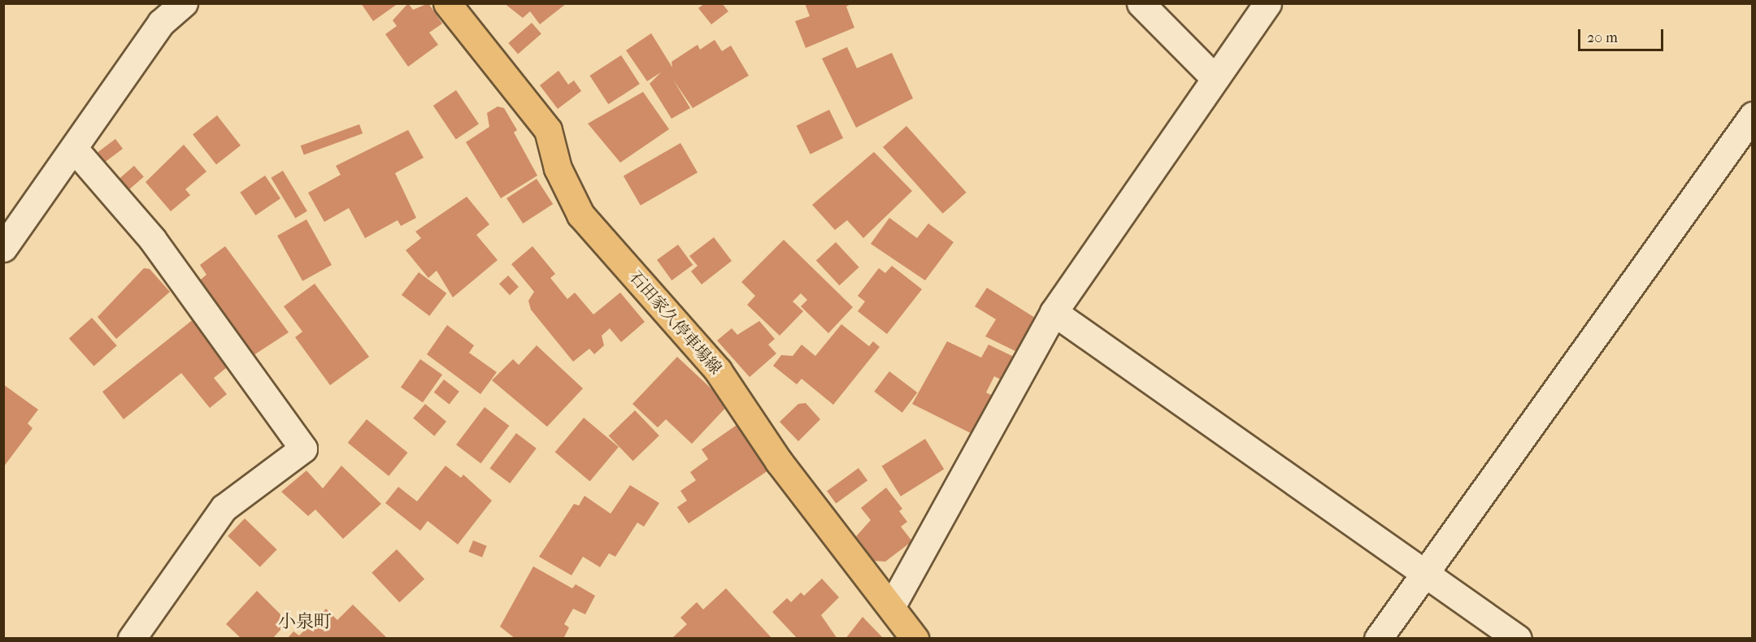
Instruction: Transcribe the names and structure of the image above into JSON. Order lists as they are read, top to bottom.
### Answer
{
  "streets": {
    "main road": ["石田家久停車場線"]
  },
  "districts": ["小泉町"],
  "scale_bar": "20 m"
}
